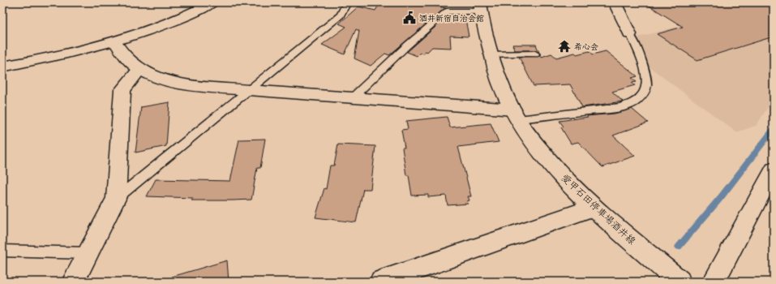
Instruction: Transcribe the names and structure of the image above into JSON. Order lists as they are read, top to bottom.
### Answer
{
  "streets": {
    "street": ["愛甲石田停車場酒井線"]
  },
  "places": {
    "public building": ["酒井新宿自治会館"],
    "temple": ["希心会"]
  }
}
